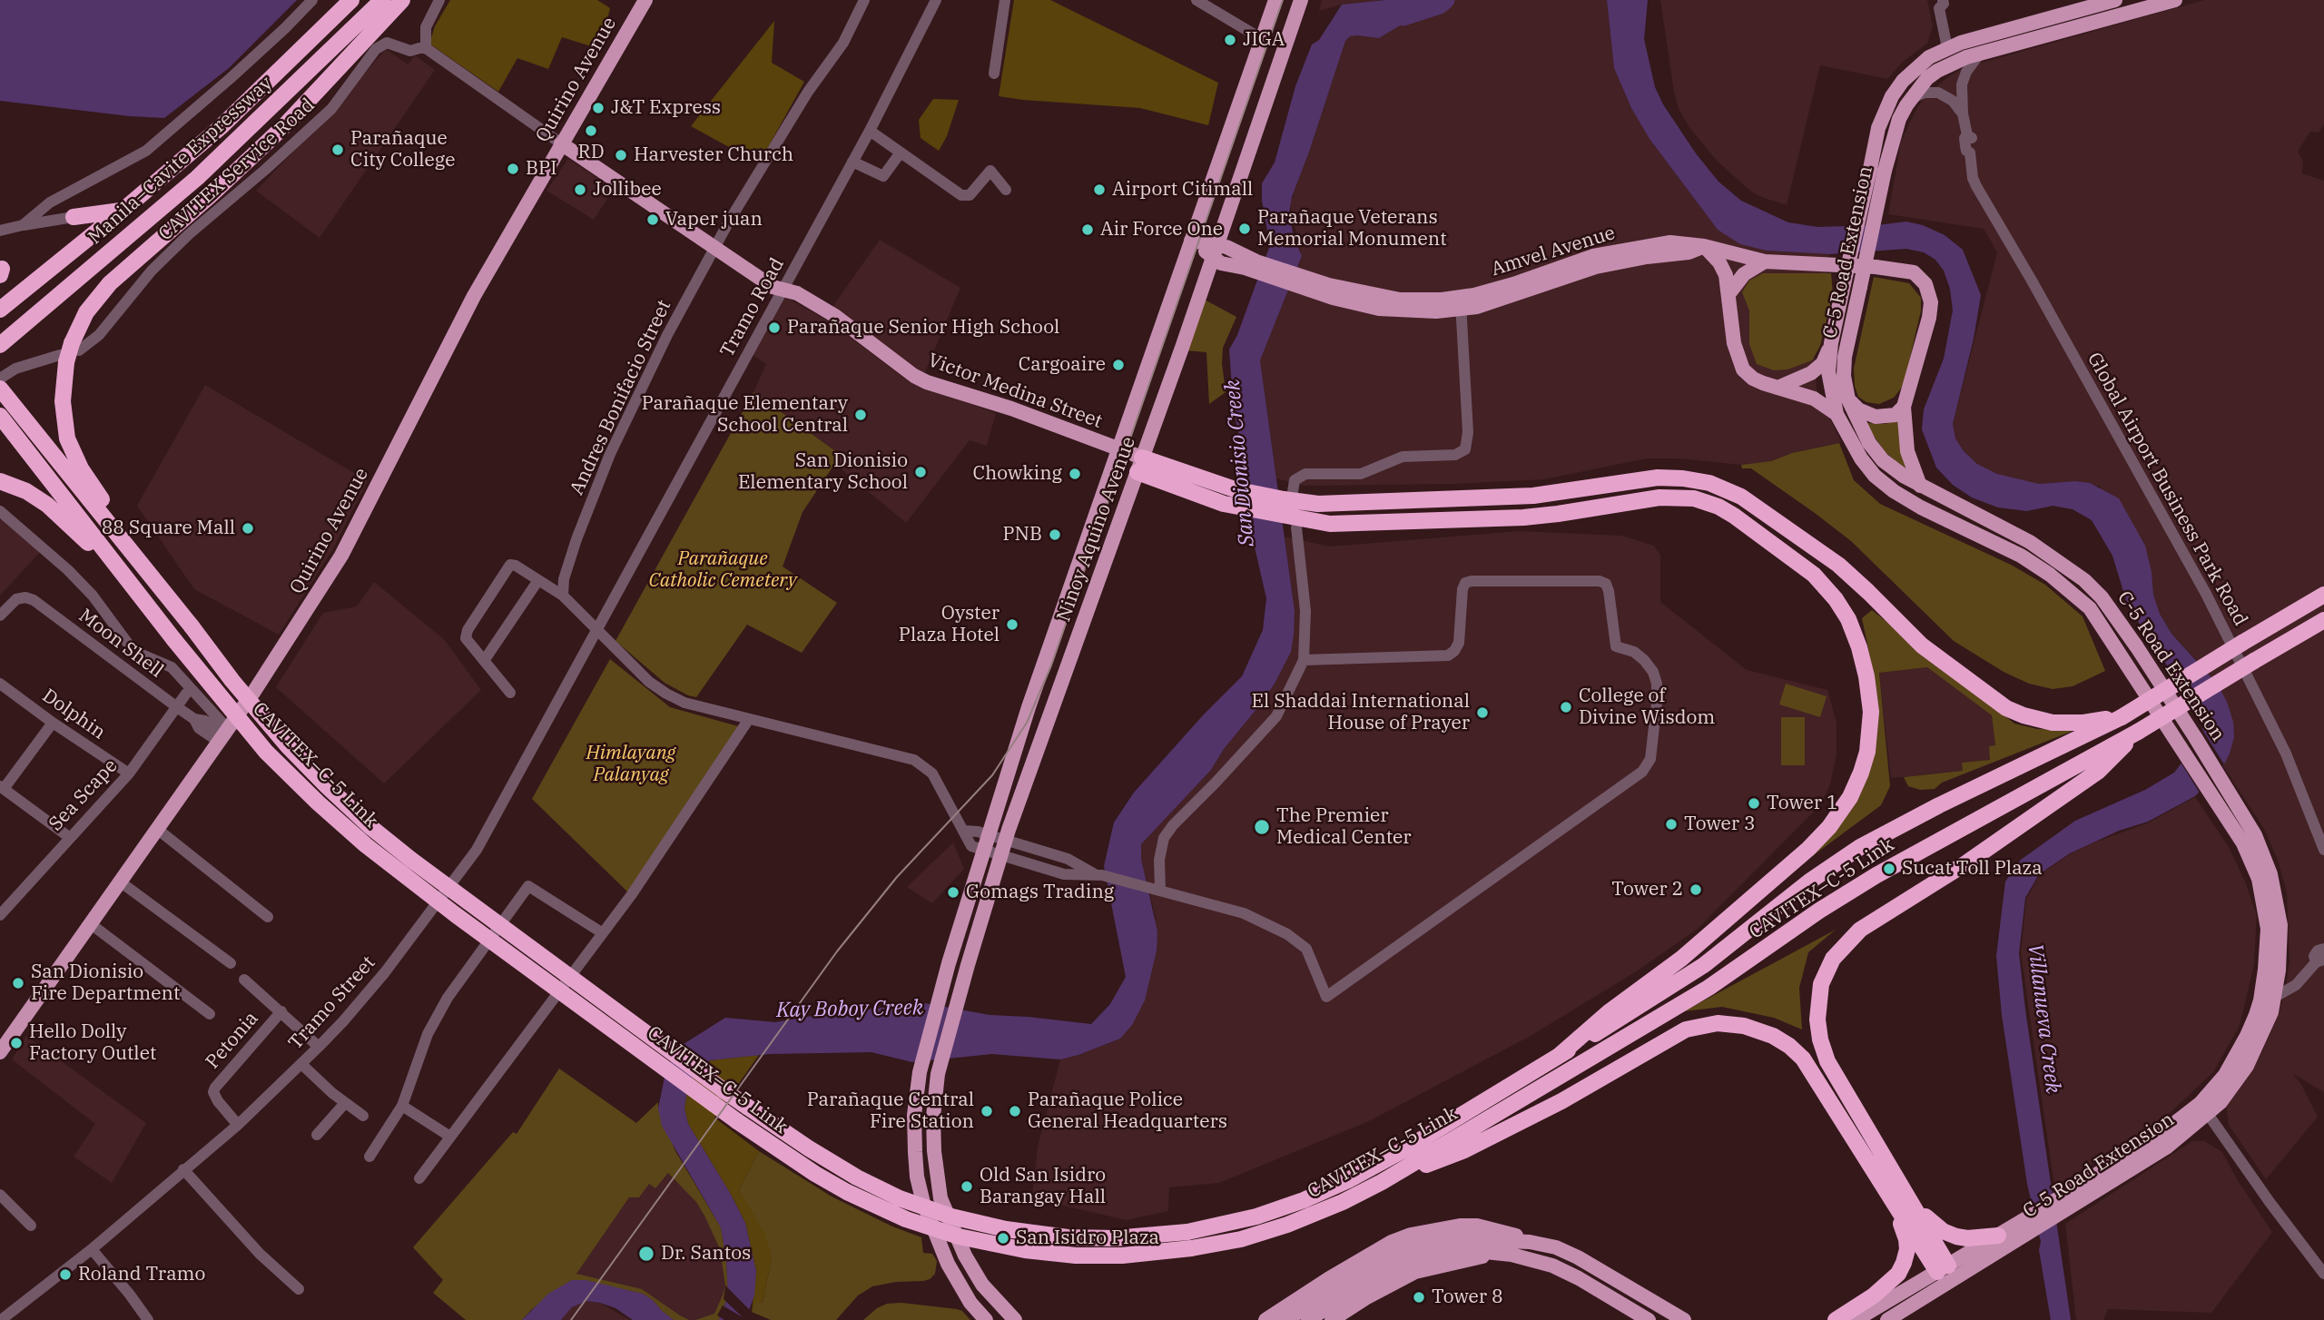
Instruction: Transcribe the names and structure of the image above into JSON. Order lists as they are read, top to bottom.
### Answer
{
  "streets": {
    "highway": ["Manila–Cavite Expressway", "CAVITEX–C-5 Link"],
    "main road": [
      "Quirino Avenue",
      "Amvel Avenue",
      "C-5 Road Extension",
      "Victor Medina Street",
      "Ninoy Aquino Avenue"
    ],
    "street": [
      "CAVITEX Service Road",
      "Tramo Road",
      "Andres Bonifacio Street",
      "Global Airport Business Park Road",
      "Moon Shell",
      "Dolphin",
      "Sea Scape",
      "Tramo Street",
      "Petonia"
    ]
  },
  "crossings": [
    ["Quirino Avenue", "Victor Medina Street"],
    ["Quirino Avenue", "Moon Shell"],
    ["CAVITEX Service Road", "Victor Medina Street"],
    ["Amvel Avenue", "Ninoy Aquino Avenue"],
    ["C-5 Road Extension", "Global Airport Business Park Road"],
    ["Tramo Road", "Victor Medina Street"],
    ["Tramo Road", "Tramo Street"],
    ["Victor Medina Street", "Andres Bonifacio Street"],
    ["Victor Medina Street", "Ninoy Aquino Avenue"],
    ["Moon Shell", "Sea Scape"],
    ["Dolphin", "Sea Scape"],
    ["Tramo Street", "Petonia"]
  ],
  "water": ["San Dionisio Creek", "Kay Boboy Creek", "Villanueva Creek"],
  "parks": ["Parañaque Catholic Cemetery", "Himlayang Palanyag"],
  "places": [
    "JIGA",
    "J&T Express",
    "RD",
    "Parañaque City College",
    "Harvester Church",
    "BPI",
    "Jollibee",
    "Airport Citimall",
    "Vaper juan",
    "Parañaque Veterans Memorial Monument",
    "Air Force One",
    "Parañaque Senior High School",
    "Cargoaire",
    "Parañaque Elementary School Central",
    "San Dionisio Elementary School",
    "Chowking",
    "88 Square Mall",
    "PNB",
    "Oyster Plaza Hotel",
    "College of Divine Wisdom",
    "El Shaddai International House of Prayer",
    "Tower 1",
    "Tower 3",
    "The Premier Medical Center",
    "Sucat Toll Plaza",
    "Tower 2",
    "Gomags Trading",
    "San Dionisio Fire Department",
    "Hello Dolly Factory Outlet",
    "Parañaque Central Fire Station",
    "Parañaque Police General Headquarters",
    "Old San Isidro Barangay Hall",
    "San Isidro Plaza",
    "Dr. Santos",
    "Roland Tramo",
    "Tower 8"
  ]
}
